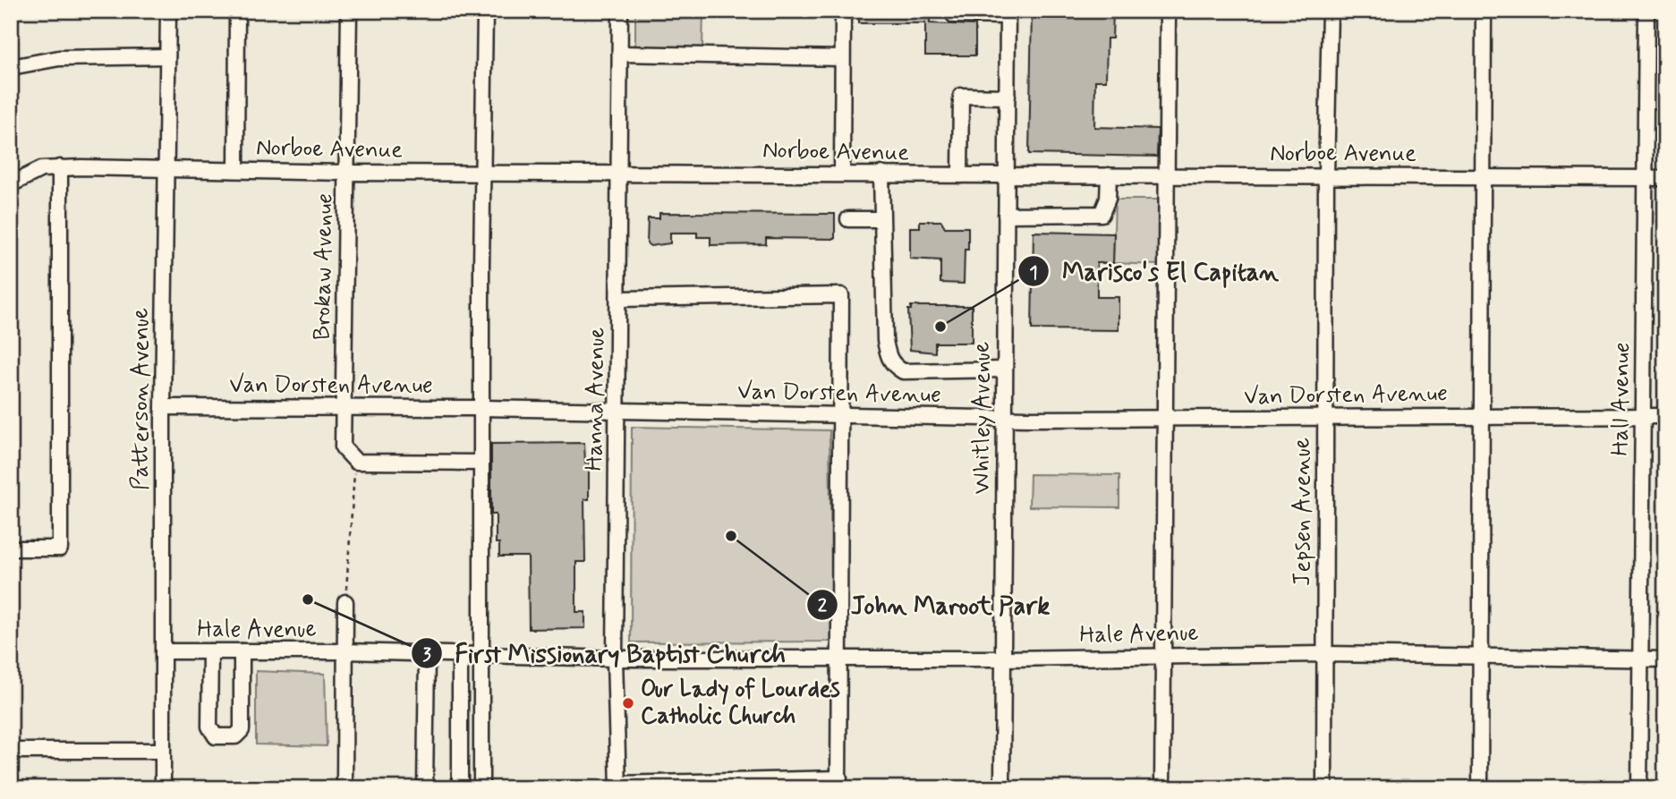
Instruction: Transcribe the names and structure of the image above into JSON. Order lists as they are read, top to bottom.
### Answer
{
  "streets": {
    "street": [
      "Norboe Avenue",
      "Brokaw Avenue",
      "Van Dorsten Avenue",
      "Patterson Avenue",
      "Hanna Avenue",
      "Hall Avenue",
      "Whitley Avenue",
      "Jepsen Avenue",
      "Hale Avenue"
    ]
  },
  "crossings": [
    ["Norboe Avenue", "Brokaw Avenue"],
    ["Norboe Avenue", "Patterson Avenue"],
    ["Norboe Avenue", "Hanna Avenue"],
    ["Norboe Avenue", "Hall Avenue"],
    ["Norboe Avenue", "Whitley Avenue"],
    ["Norboe Avenue", "Jepsen Avenue"],
    ["Brokaw Avenue", "Van Dorsten Avenue"],
    ["Van Dorsten Avenue", "Patterson Avenue"],
    ["Van Dorsten Avenue", "Hanna Avenue"],
    ["Van Dorsten Avenue", "Hall Avenue"],
    ["Van Dorsten Avenue", "Whitley Avenue"],
    ["Van Dorsten Avenue", "Jepsen Avenue"],
    ["Patterson Avenue", "Hale Avenue"],
    ["Hanna Avenue", "Hale Avenue"],
    ["Hall Avenue", "Hale Avenue"],
    ["Whitley Avenue", "Hale Avenue"],
    ["Jepsen Avenue", "Hale Avenue"]
  ],
  "places": [
    "Marisco's El Capitan",
    "John Maroot Park",
    "First Missionary Baptist Church",
    "Our Lady of Lourdes Catholic Church"
  ]
}
